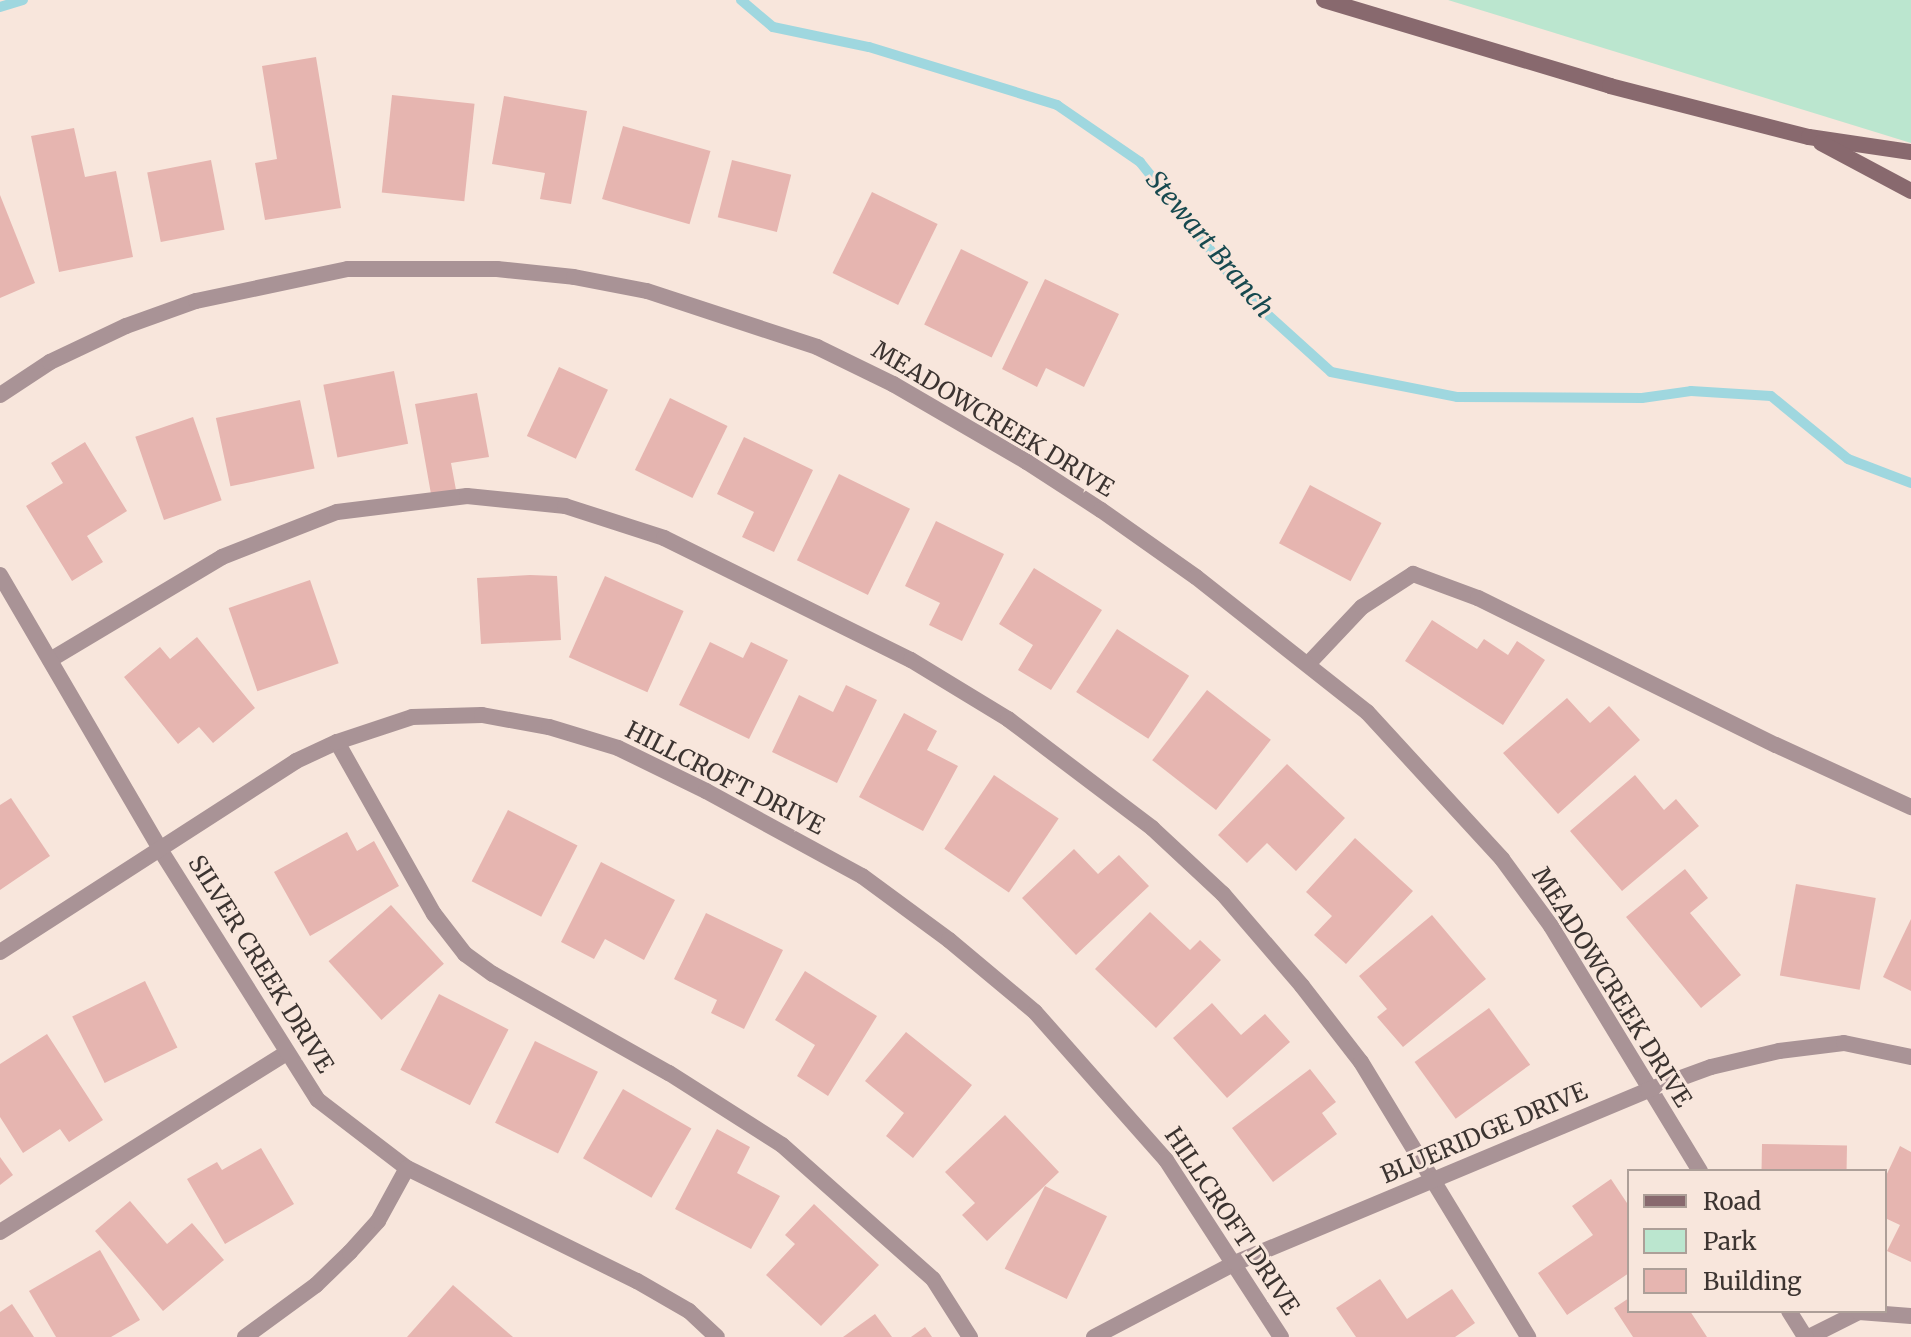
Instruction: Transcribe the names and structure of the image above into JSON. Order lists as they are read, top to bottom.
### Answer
{
  "streets": {
    "street": [
      "MEADOWCREEK DRIVE",
      "HILLCROFT DRIVE",
      "SILVER CREEK DRIVE",
      "BLUERIDGE DRIVE"
    ]
  },
  "crossings": [
    ["MEADOWCREEK DRIVE", "BLUERIDGE DRIVE"],
    ["HILLCROFT DRIVE", "SILVER CREEK DRIVE"],
    ["HILLCROFT DRIVE", "BLUERIDGE DRIVE"]
  ],
  "water": ["Stewart Branch"],
  "legend": ["Road", "Park", "Building"]
}
